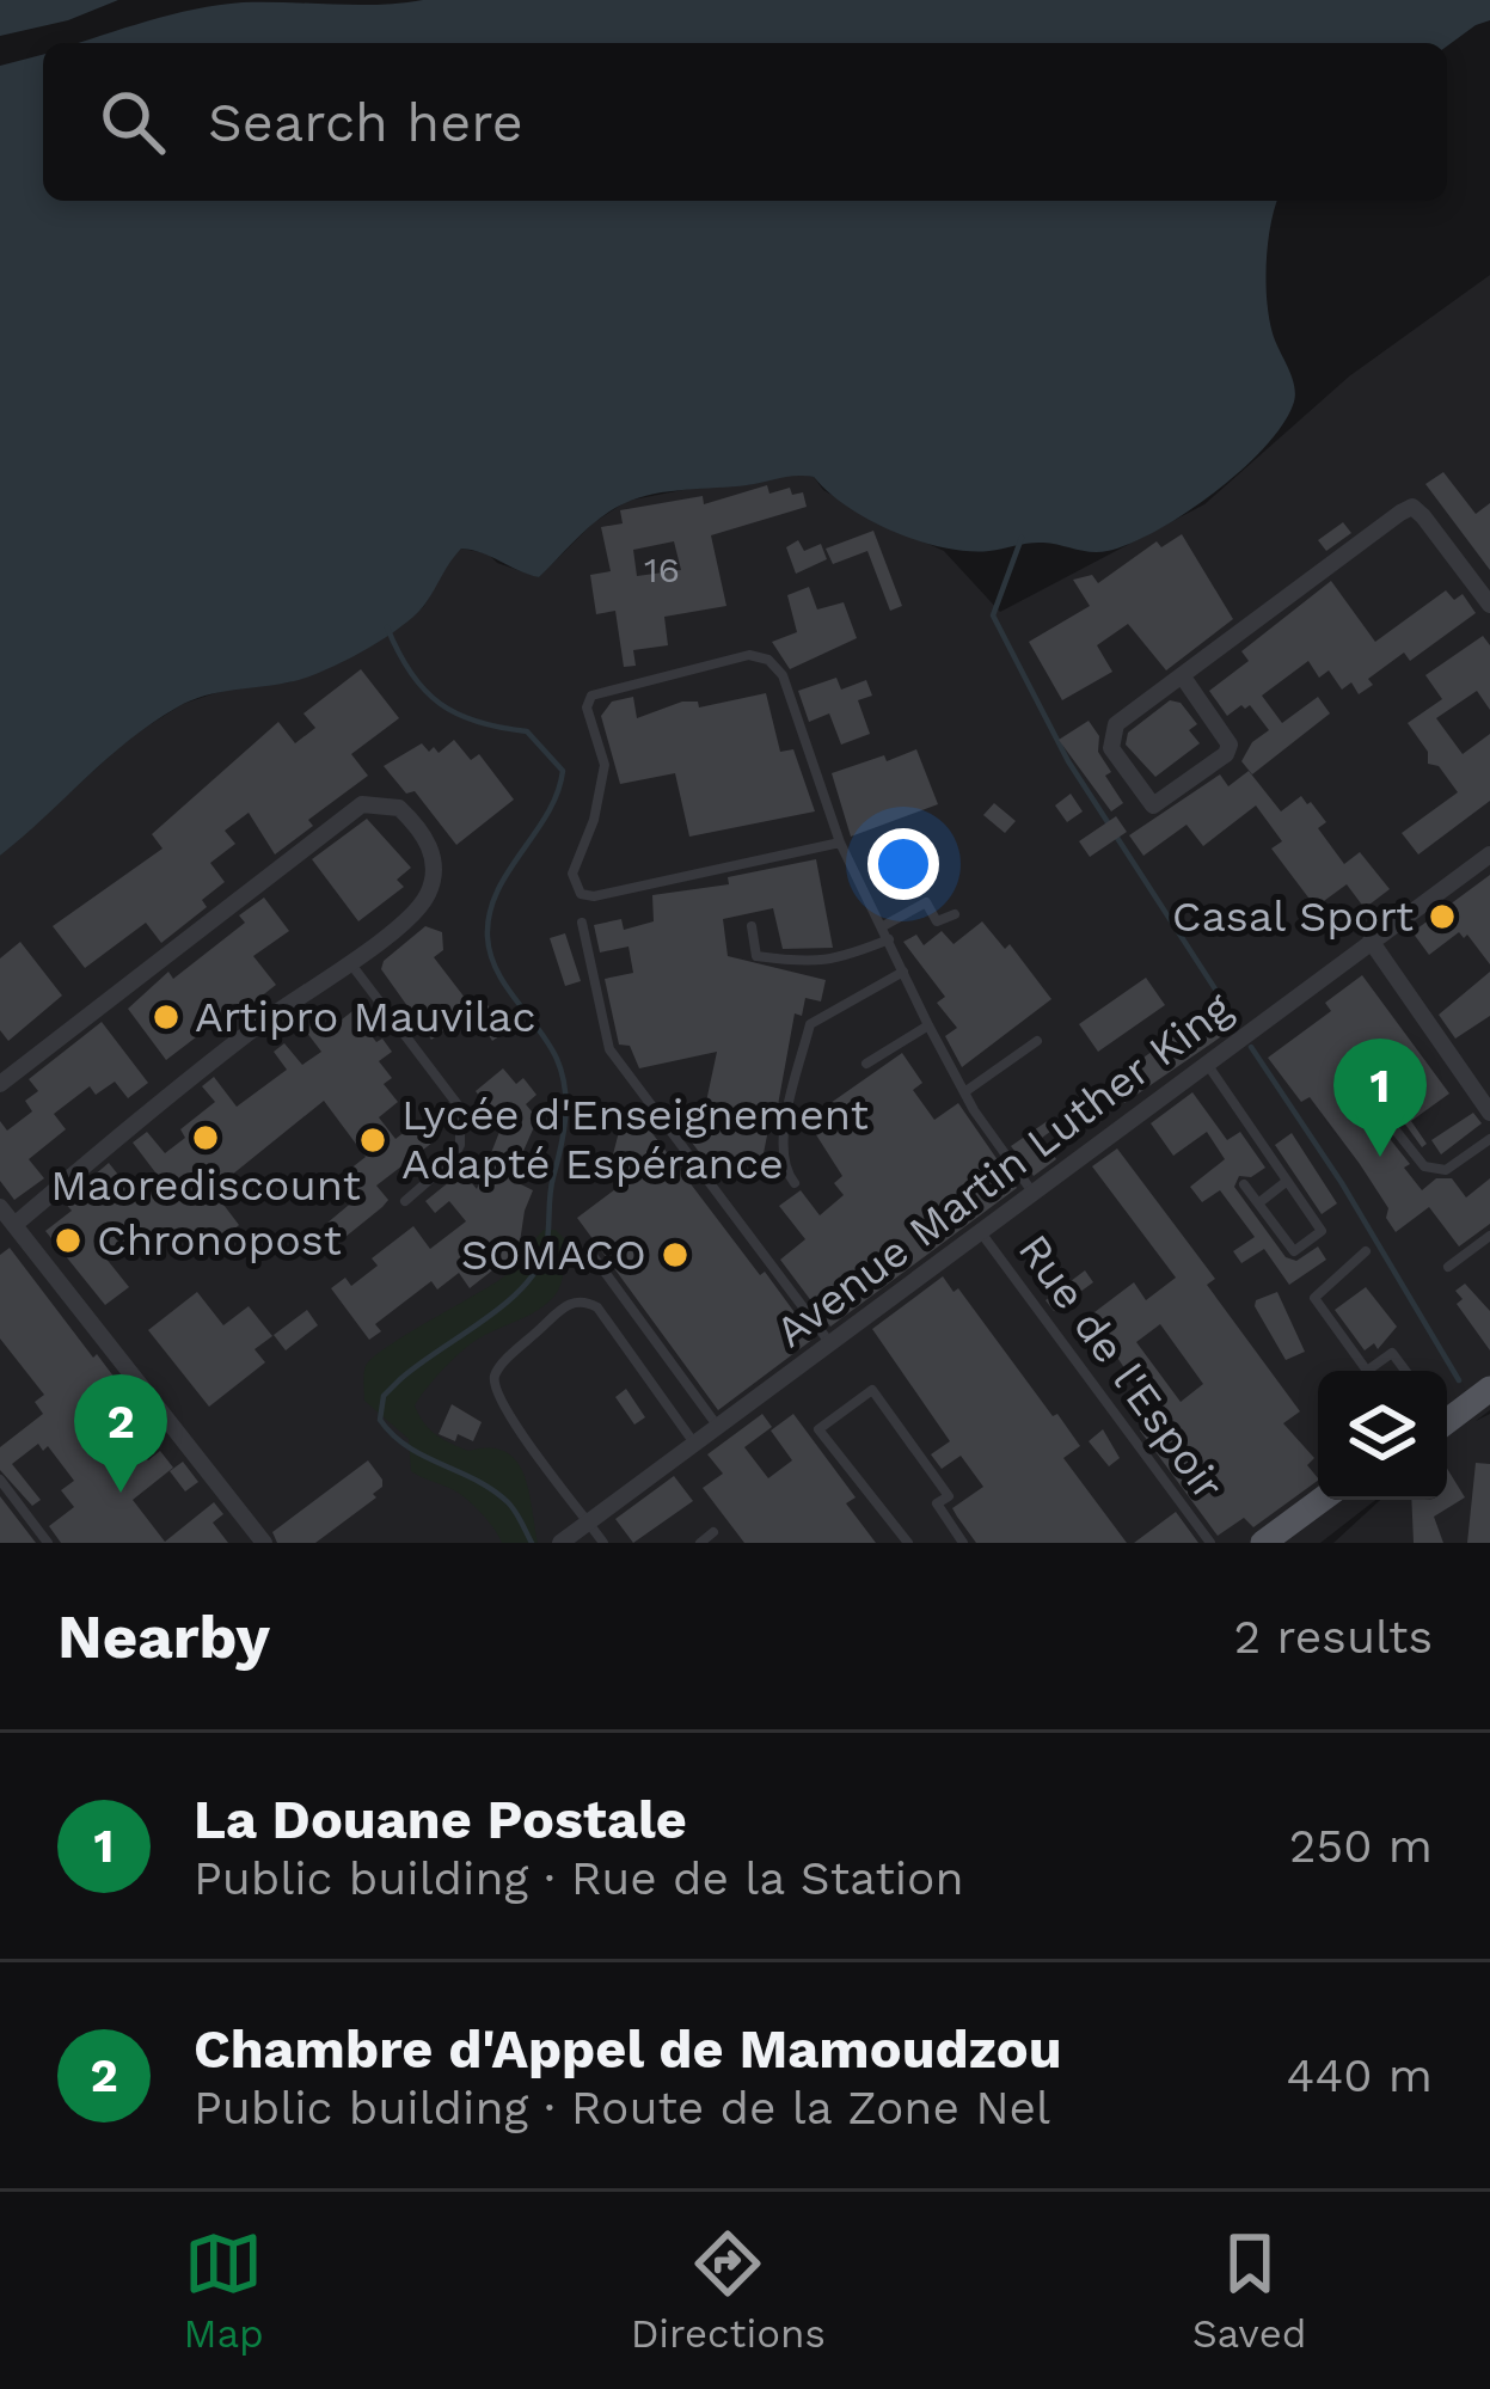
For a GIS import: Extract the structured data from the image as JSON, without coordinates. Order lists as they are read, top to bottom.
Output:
{
  "streets": {
    "street": ["Avenue Martin Luther King"],
    "lane": ["Rue de l'Espoir"]
  },
  "crossings": [
    ["Avenue Martin Luther King", "Rue de l'Espoir"]
  ],
  "places": [
    "Casal Sport",
    "Artipro Mauvilac",
    "Maorediscount",
    "Lycée d'Enseignement Adapté Espérance",
    "Chronopost",
    "SOMACO"
  ],
  "house_numbers": ["16"],
  "page": {
    "search": "Search here",
    "pins": ["1", "2"],
    "heading": ["Nearby", "2 results"],
    "list": [
      {
        "mark": "1",
        "name": "La Douane Postale",
        "note": "Public building · Rue de la Station",
        "value": "250 m"
      },
      {
        "mark": "2",
        "name": "Chambre d'Appel de Mamoudzou",
        "note": "Public building · Route de la Zone Nel",
        "value": "440 m"
      }
    ],
    "nav": ["Map", "Directions", "Saved"]
  }
}
